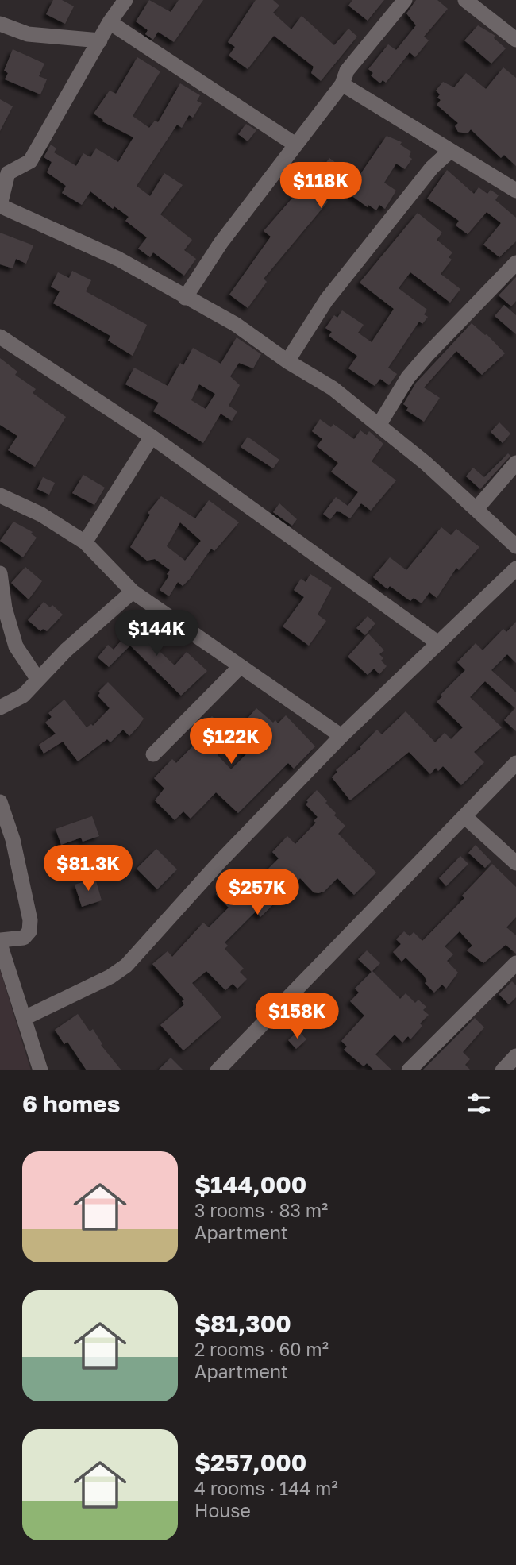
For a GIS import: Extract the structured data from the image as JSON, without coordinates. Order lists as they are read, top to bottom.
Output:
{
  "page": {
    "price": [
      "$118K",
      "$144K",
      "$122K",
      "$81.3K",
      "$257K",
      "$158K"
    ],
    "heading": "6 homes",
    "list": [
      {
        "name": "$144,000",
        "note": "3 rooms · 83 m² · Apartment"
      },
      {
        "name": "$81,300",
        "note": "2 rooms · 60 m² · Apartment"
      },
      {
        "name": "$257,000",
        "note": "4 rooms · 144 m² · House"
      }
    ]
  }
}
